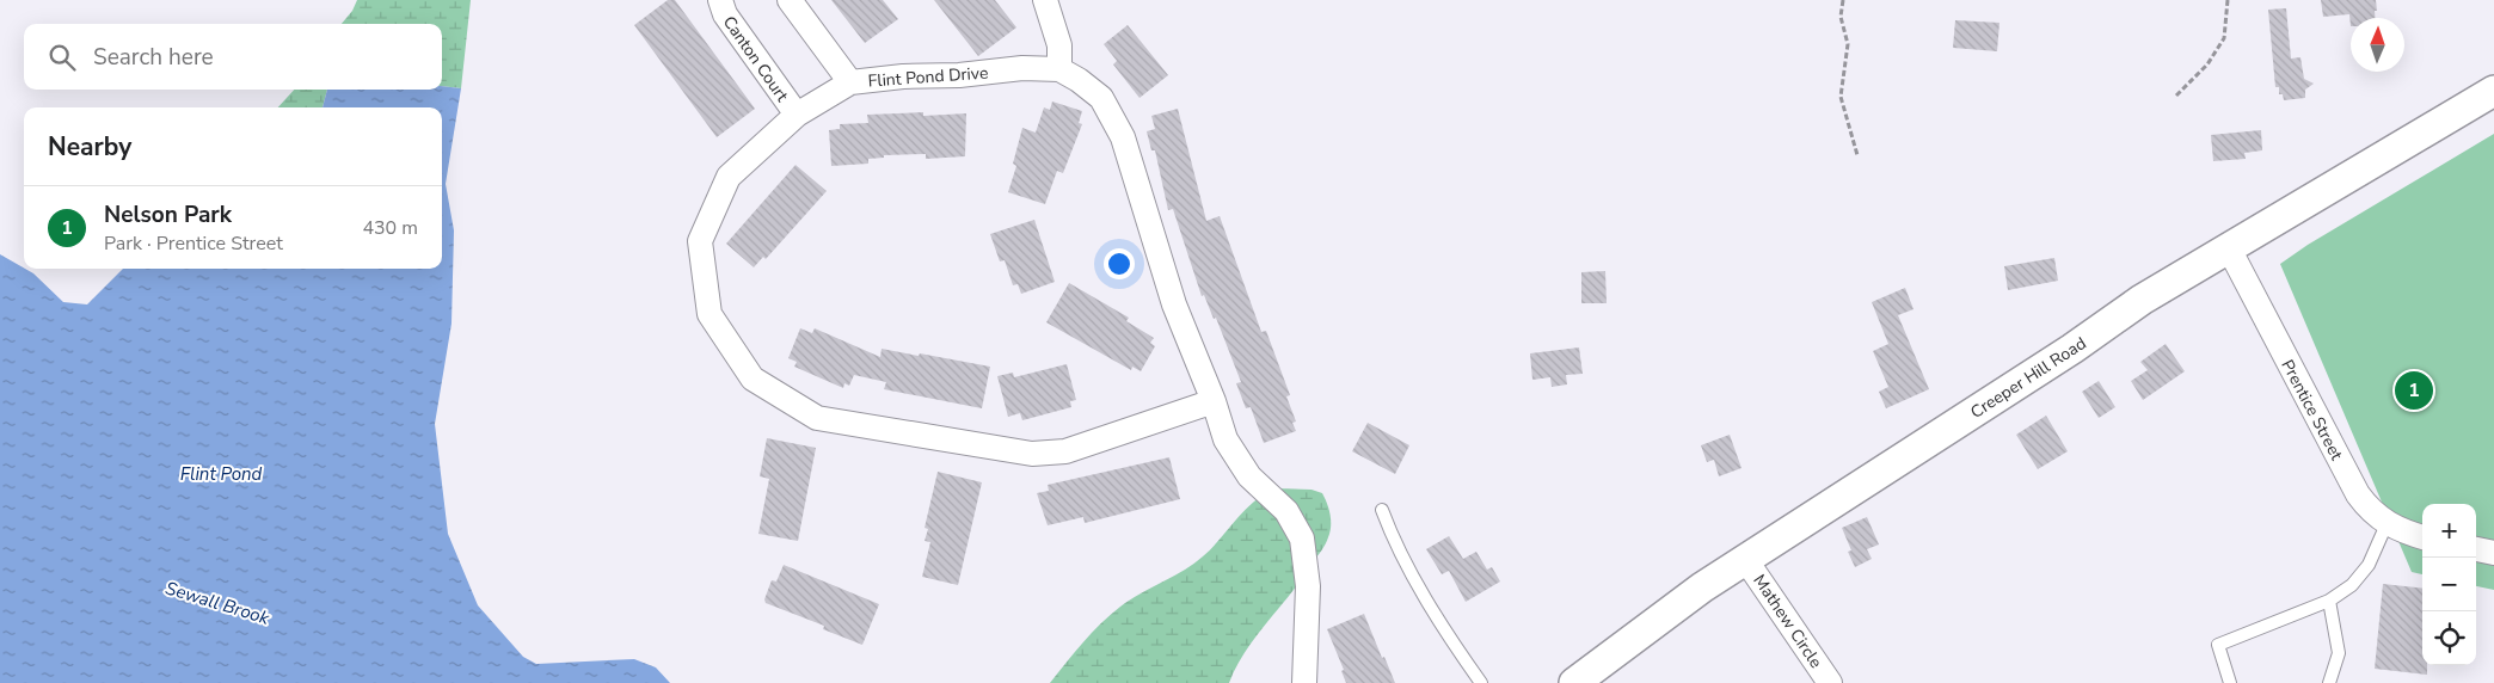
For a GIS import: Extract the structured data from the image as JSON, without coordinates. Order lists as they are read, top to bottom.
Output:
{
  "streets": {
    "street": [
      "Canton Court",
      "Flint Pond Drive",
      "Creeper Hill Road",
      "Prentice Street",
      "Mathew Circle"
    ]
  },
  "crossings": [
    ["Canton Court", "Flint Pond Drive"],
    ["Creeper Hill Road", "Prentice Street"],
    ["Creeper Hill Road", "Mathew Circle"]
  ],
  "water": ["Flint Pond", "Sewall Brook"],
  "north": "top",
  "page": {
    "search": "Search here",
    "heading": "Nearby",
    "list": [
      {
        "mark": "1",
        "name": "Nelson Park",
        "note": "Park · Prentice Street",
        "value": "430 m"
      }
    ],
    "pins": "1",
    "map_buttons": ["+", "−"]
  }
}
